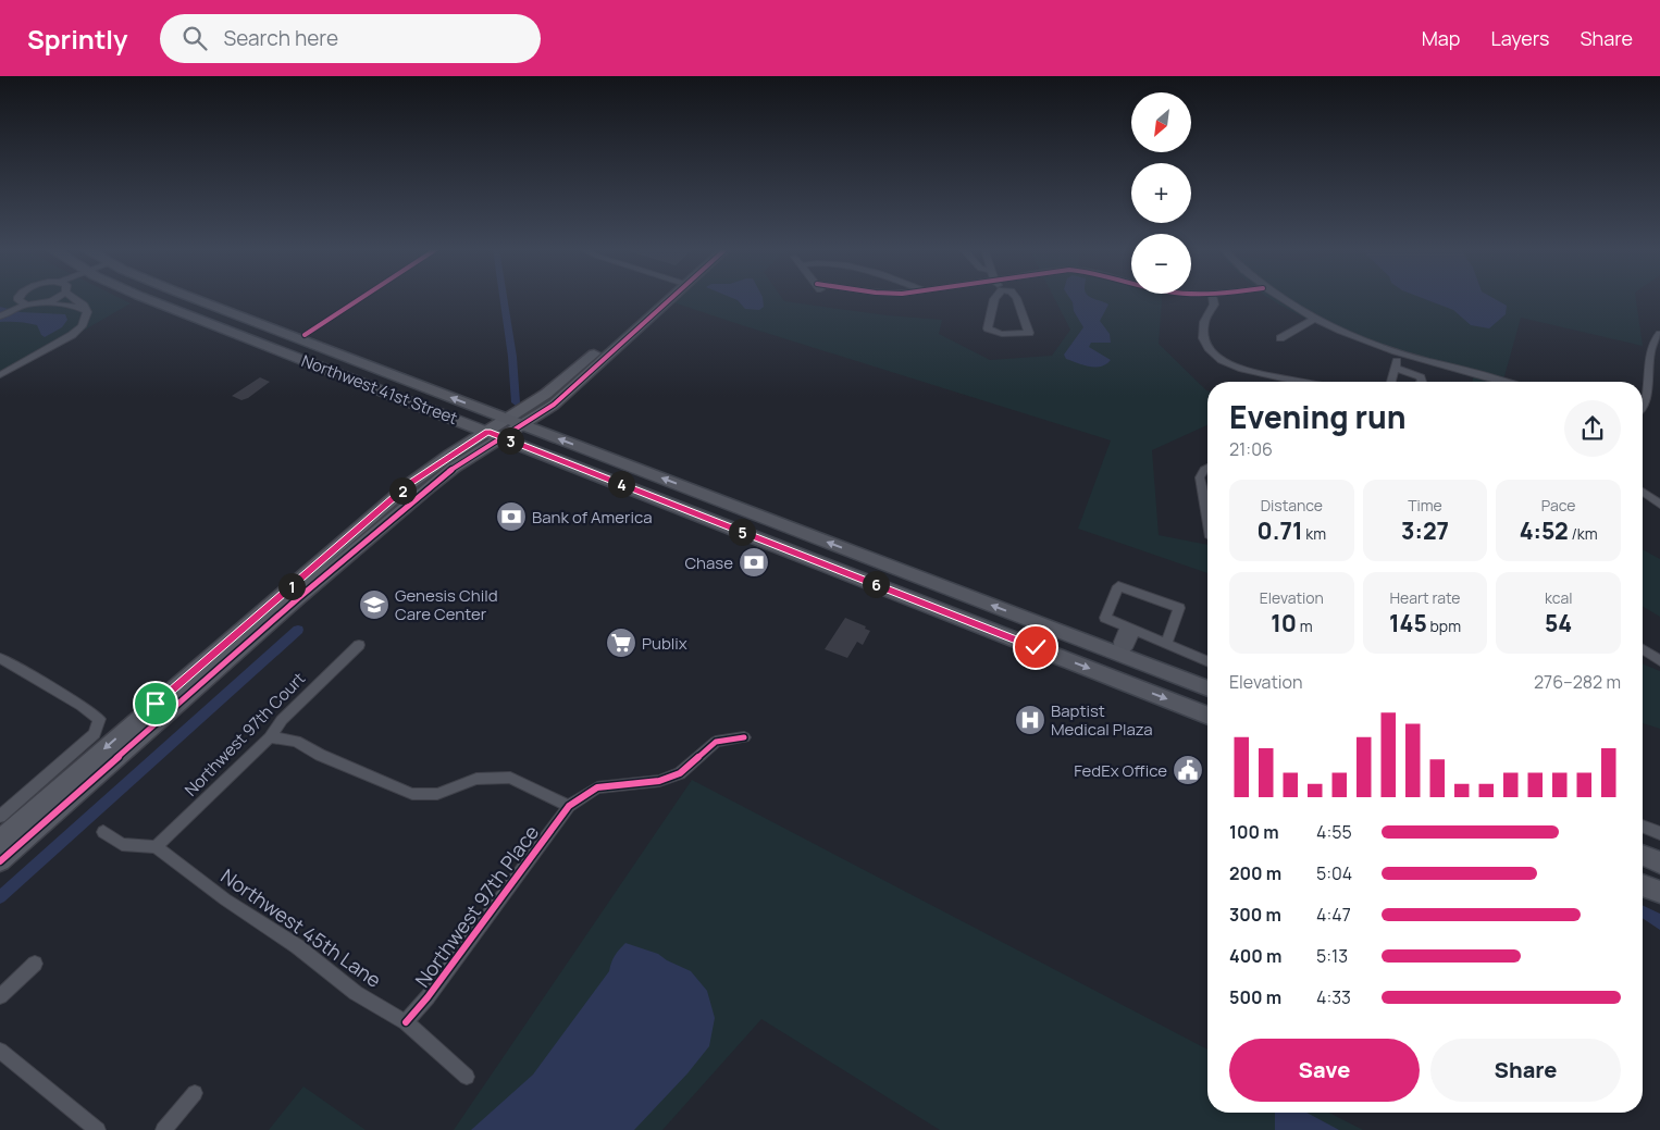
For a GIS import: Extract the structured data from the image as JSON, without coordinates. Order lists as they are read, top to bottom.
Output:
{
  "streets": {
    "main road": ["Northwest 41st Street"],
    "street": ["Northwest 97th Court", "Northwest 97th Place", "Northwest 45th Lane"]
  },
  "crossings": [
    ["Northwest 97th Court", "Northwest 45th Lane"],
    ["Northwest 97th Place", "Northwest 45th Lane"]
  ],
  "places": {
    "bank": ["Bank of America", "Chase"],
    "school or university": ["Genesis Child Care Center"],
    "supermarket": ["Publix"],
    "hospital": ["Baptist Medical Plaza"],
    "public building": ["FedEx Office"]
  },
  "north": "bottom left",
  "page": {
    "header": "Sprintly",
    "search": "Search here",
    "nav": ["Map", "Layers", "Share"],
    "map_buttons": ["+", "−"],
    "heading": ["Evening run", "21:06"],
    "pins": [
      "3",
      "4",
      "2",
      "5",
      "6",
      "1"
    ],
    "stats": [
      ["Distance", "0.71 km"],
      ["Time", "3:27"],
      ["Pace", "4:52 /km"],
      ["Elevation", "10 m"],
      ["Heart rate", "145 bpm"],
      ["kcal", "54"]
    ],
    "chart": ["Elevation", "276–282 m"],
    "list": [
      {
        "name": "100 m",
        "note": "4:55"
      },
      {
        "name": "200 m",
        "note": "5:04"
      },
      {
        "name": "300 m",
        "note": "4:47"
      },
      {
        "name": "400 m",
        "note": "5:13"
      },
      {
        "name": "500 m",
        "note": "4:33"
      }
    ],
    "buttons": ["Save", "Share"]
  }
}
